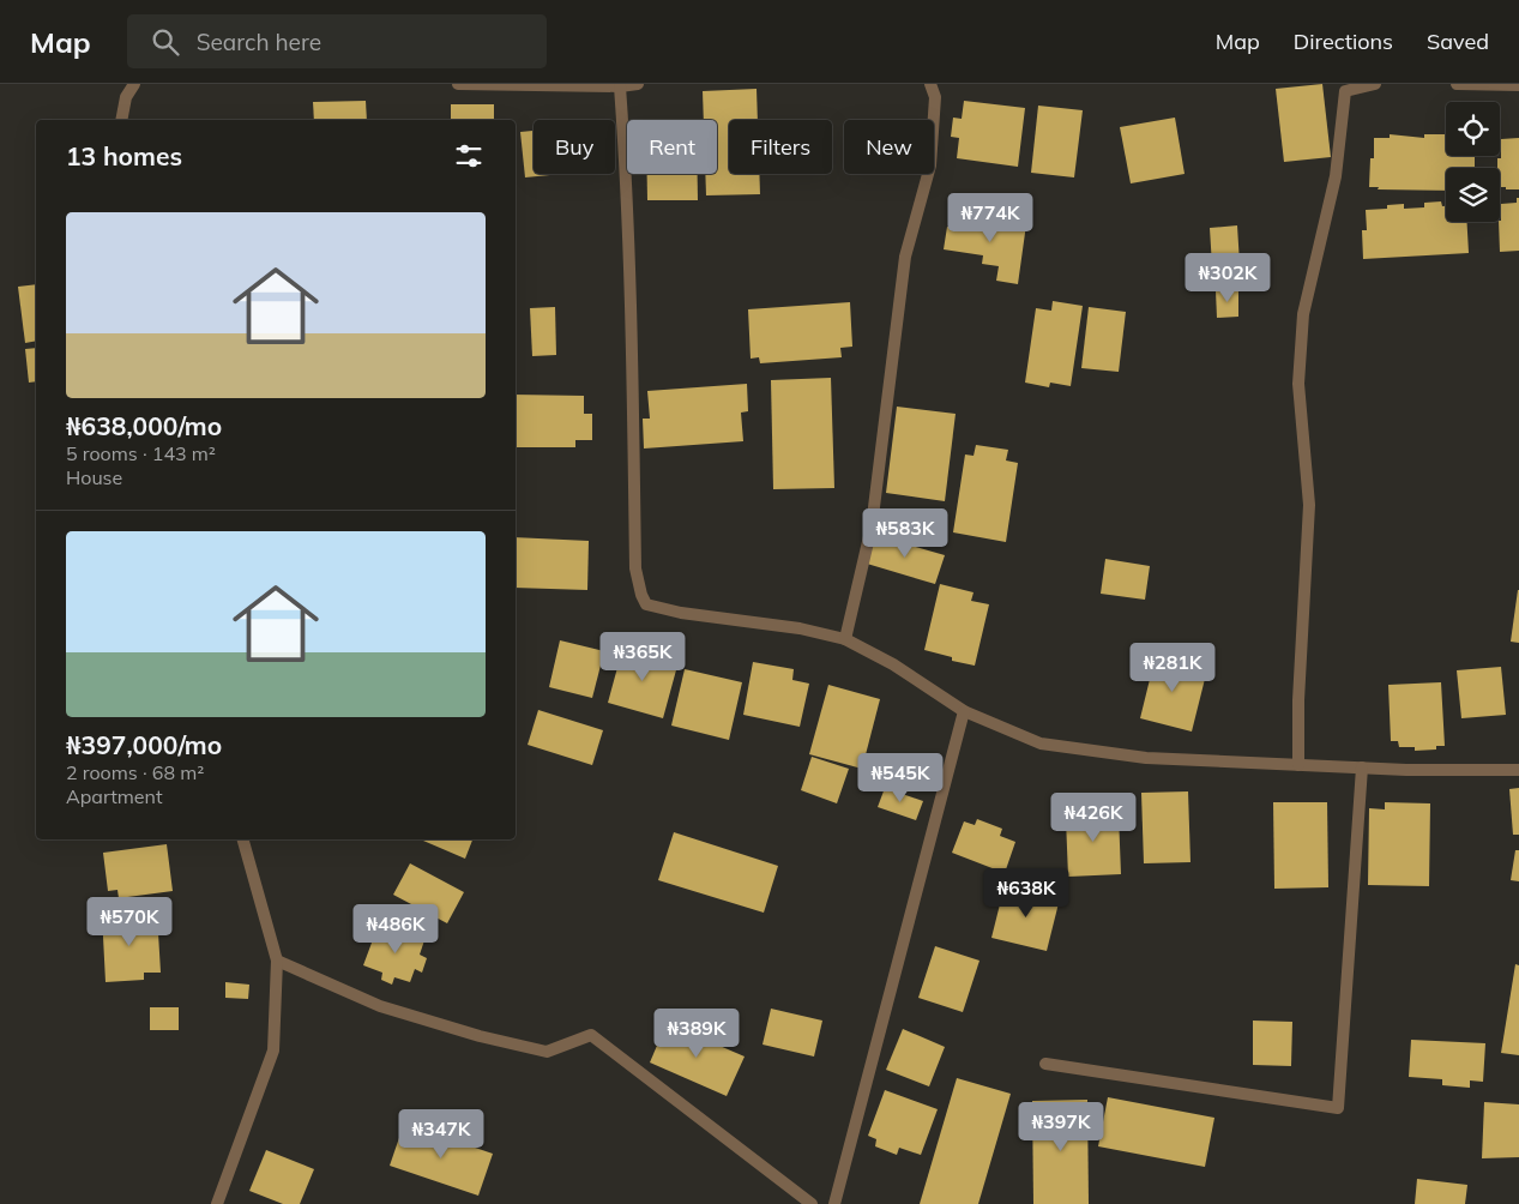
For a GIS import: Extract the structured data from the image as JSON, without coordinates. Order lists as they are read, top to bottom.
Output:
{
  "page": {
    "header": "Map",
    "search": "Search here",
    "nav": ["Map", "Directions", "Saved"],
    "chip": [
      "Buy",
      "Rent",
      "Filters",
      "New"
    ],
    "heading": "13 homes",
    "list": [
      {
        "name": "₦638,000/mo",
        "note": "5 rooms · 143 m² · House"
      },
      {
        "name": "₦397,000/mo",
        "note": "2 rooms · 68 m² · Apartment"
      }
    ],
    "price": [
      "₦774K",
      "₦302K",
      "₦583K",
      "₦365K",
      "₦281K",
      "₦545K",
      "₦426K",
      "₦638K",
      "₦570K",
      "₦486K",
      "₦389K",
      "₦397K",
      "₦347K"
    ]
  }
}
